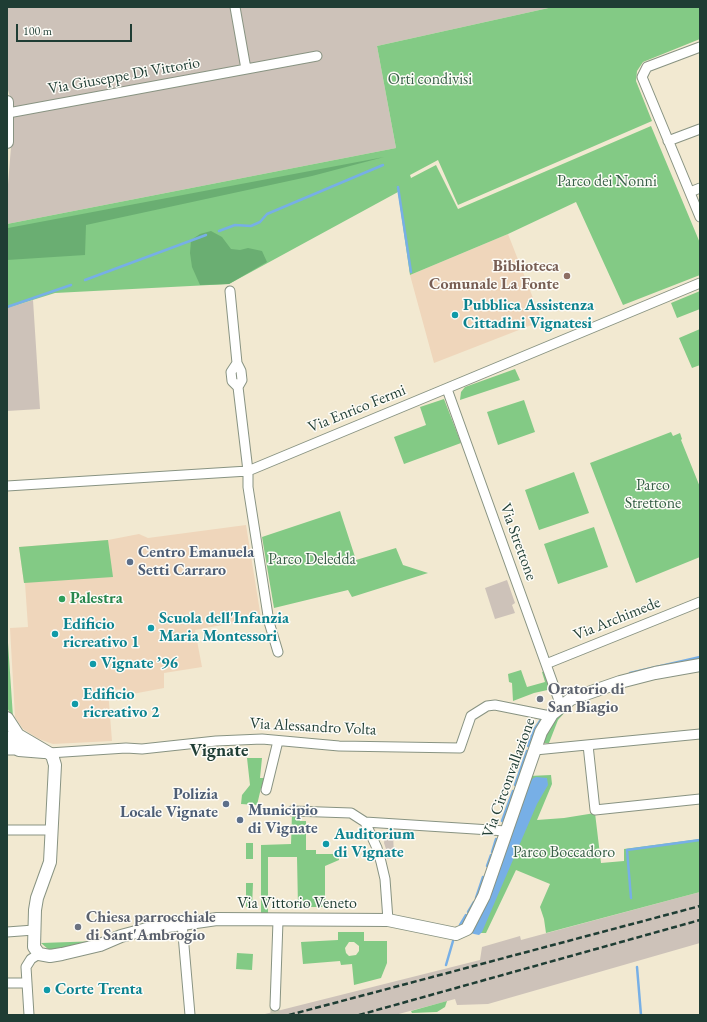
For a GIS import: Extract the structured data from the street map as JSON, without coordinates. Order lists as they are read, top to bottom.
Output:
{
  "streets": {
    "street": [
      "Via Giuseppe Di Vittorio",
      "Via Enrico Fermi",
      "Via Strettone",
      "Via Archimede",
      "Via Alessandro Volta",
      "Via Circonvallazione",
      "Via Vittorio Veneto"
    ]
  },
  "crossings": [
    ["Via Enrico Fermi", "Via Strettone"],
    ["Via Strettone", "Via Archimede"],
    ["Via Strettone", "Via Circonvallazione"],
    ["Via Alessandro Volta", "Via Circonvallazione"],
    ["Via Circonvallazione", "Via Vittorio Veneto"]
  ],
  "districts": ["Vignate"],
  "parks": [
    "Orti condivisi",
    "Parco dei Nonni",
    "Parco Strettone",
    "Parco Deledda",
    "Parco Boccadoro"
  ],
  "places": [
    "Biblioteca Comunale La Fonte",
    "Pubblica Assistenza Cittadini Vignatesi",
    "Centro Emanuela Setti Carraro",
    "Palestra",
    "Scuola dell'Infanzia Maria Montessori",
    "Edificio ricreativo 1",
    "Vignate ’96",
    "Oratorio di San Biagio",
    "Edificio ricreativo 2",
    "Polizia Locale Vignate",
    "Municipio di Vignate",
    "Auditorium di Vignate",
    "Chiesa parrocchiale di Sant'Ambrogio",
    "Corte Trenta"
  ],
  "scale_bar": "100 m"
}
